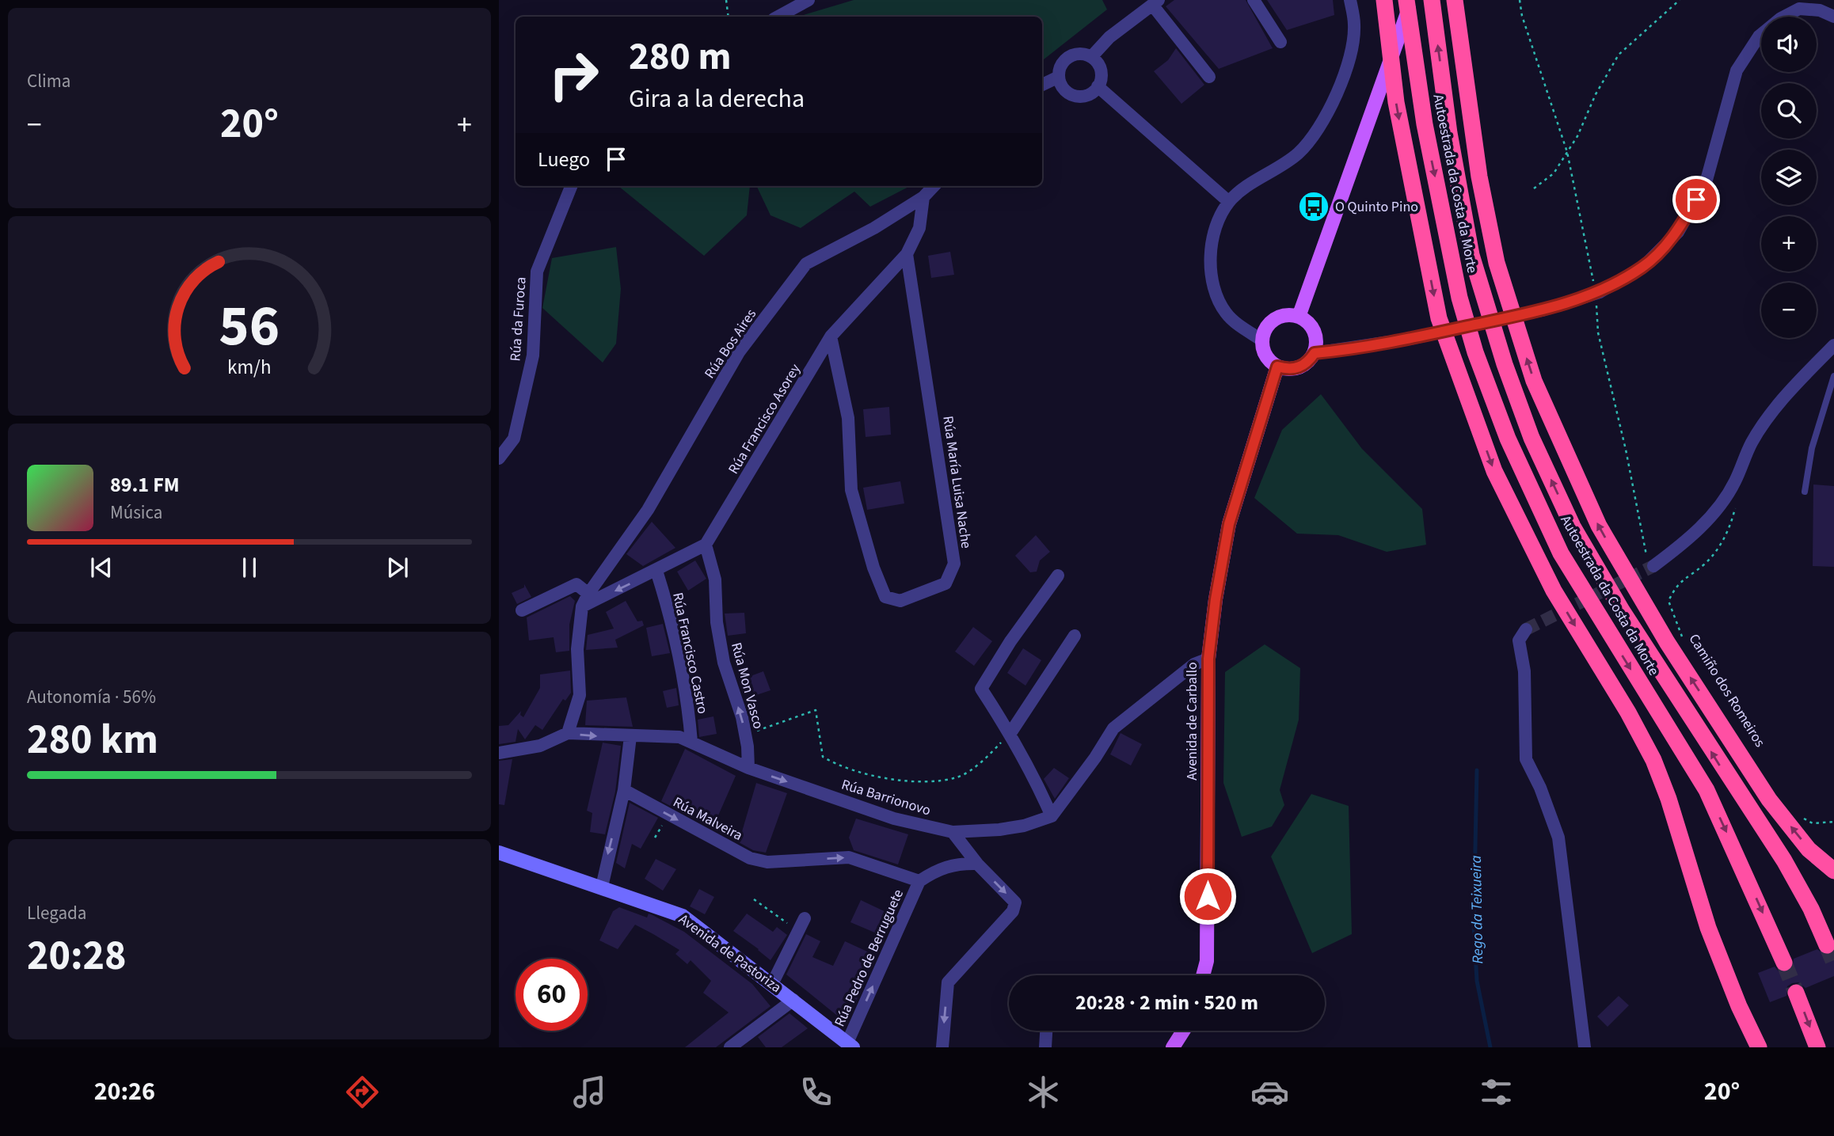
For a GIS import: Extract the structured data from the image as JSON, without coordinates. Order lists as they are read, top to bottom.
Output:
{
  "streets": {
    "highway": ["Autoestrada da Costa da Morte"],
    "main road": ["Avenida de Carballo"],
    "street": [
      "Rúa da Furoca",
      "Rúa Bos Aires",
      "Rúa Francisco Asorey",
      "Rúa María Luisa Nache",
      "Rúa Francisco Castro",
      "Rúa Mon Vasco",
      "Rúa Barrionovo",
      "Rúa Malveira",
      "Avenida de Pastoriza",
      "Rúa Pedro de Berruguete"
    ],
    "path": ["Camiño dos Romeiros"]
  },
  "crossings": [
    ["Rúa Bos Aires", "Rúa Francisco Asorey"],
    ["Rúa Bos Aires", "Rúa Barrionovo"],
    ["Rúa Francisco Asorey", "Rúa María Luisa Nache"],
    ["Rúa Francisco Asorey", "Rúa Mon Vasco"],
    ["Rúa Francisco Castro", "Rúa Barrionovo"],
    ["Rúa Mon Vasco", "Rúa Barrionovo"],
    ["Rúa Malveira", "Rúa Pedro de Berruguete"],
    ["Avenida de Pastoriza", "Rúa Pedro de Berruguete"]
  ],
  "one_way": ["Rúa Mon Vasco", "Rúa Barrionovo", "Rúa Malveira"],
  "water": ["Rego da Teixueira"],
  "places": {
    "bus stop": ["O Quinto Pino"]
  },
  "page": {
    "tile": [
      "Clima",
      ["Autonomía · 56%", "280 km"],
      ["Llegada", "20:28"]
    ],
    "map_buttons": ["+", "−"],
    "turn": ["280 m", "Gira a la derecha"],
    "heat": ["−", "20°", "+"],
    "then": "Luego",
    "song": ["89.1 FM", "Música"],
    "limit": "60",
    "trip": "20:28 · 2 min · 520 m",
    "tabs": ["20:26", "20°"],
    "gauge": ["56", "km/h"]
  }
}
